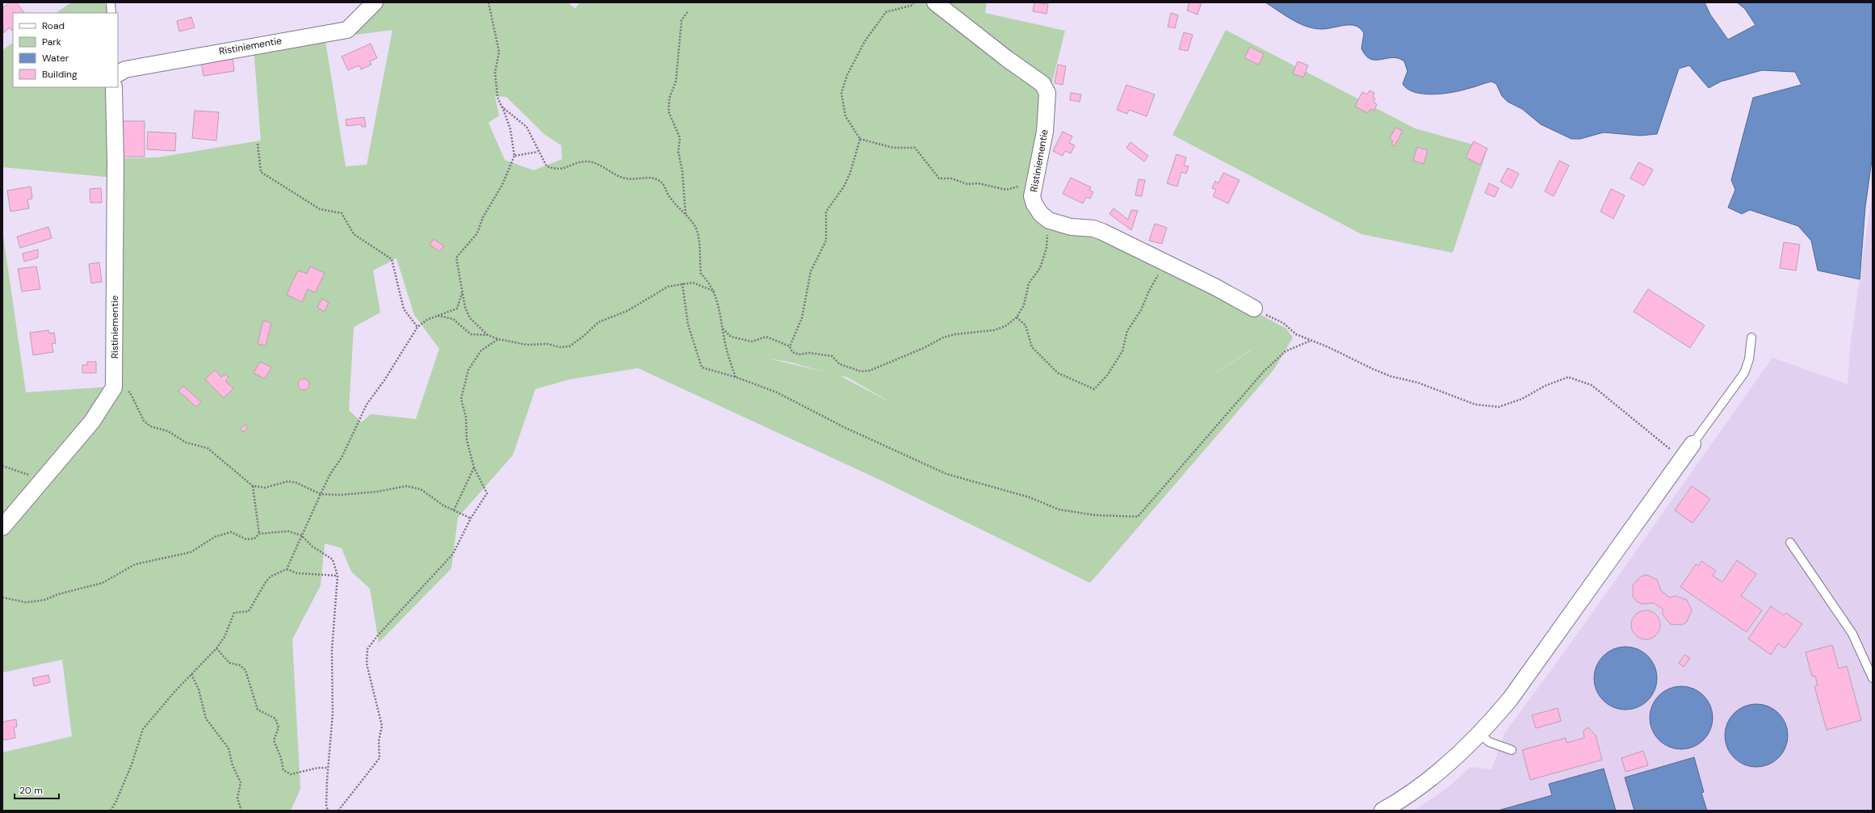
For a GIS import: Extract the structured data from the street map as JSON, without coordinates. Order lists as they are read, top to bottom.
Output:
{
  "streets": {
    "street": ["Ristiniementie"]
  },
  "legend": [
    "Road",
    "Park",
    "Water",
    "Building"
  ],
  "scale_bar": "20 m"
}
